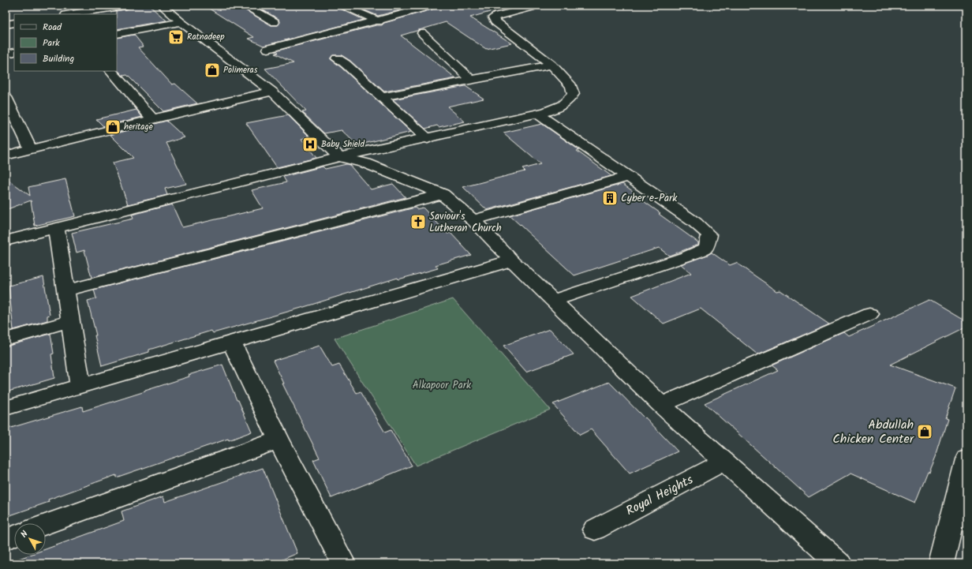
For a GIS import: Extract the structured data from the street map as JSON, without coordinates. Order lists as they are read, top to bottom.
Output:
{
  "streets": {
    "street": ["Royal Heights"]
  },
  "parks": ["Alkapoor Park"],
  "places": {
    "supermarket": ["Ratnadeep"],
    "shop": ["Polimeras", "heritage", "Abdullah Chicken Center"],
    "hospital": ["Baby Shield"],
    "building": ["Cyber e-Park"],
    "church": ["Saviour's Lutheran Church"]
  },
  "legend": ["Road", "Park", "Building"],
  "north": "top left"
}
